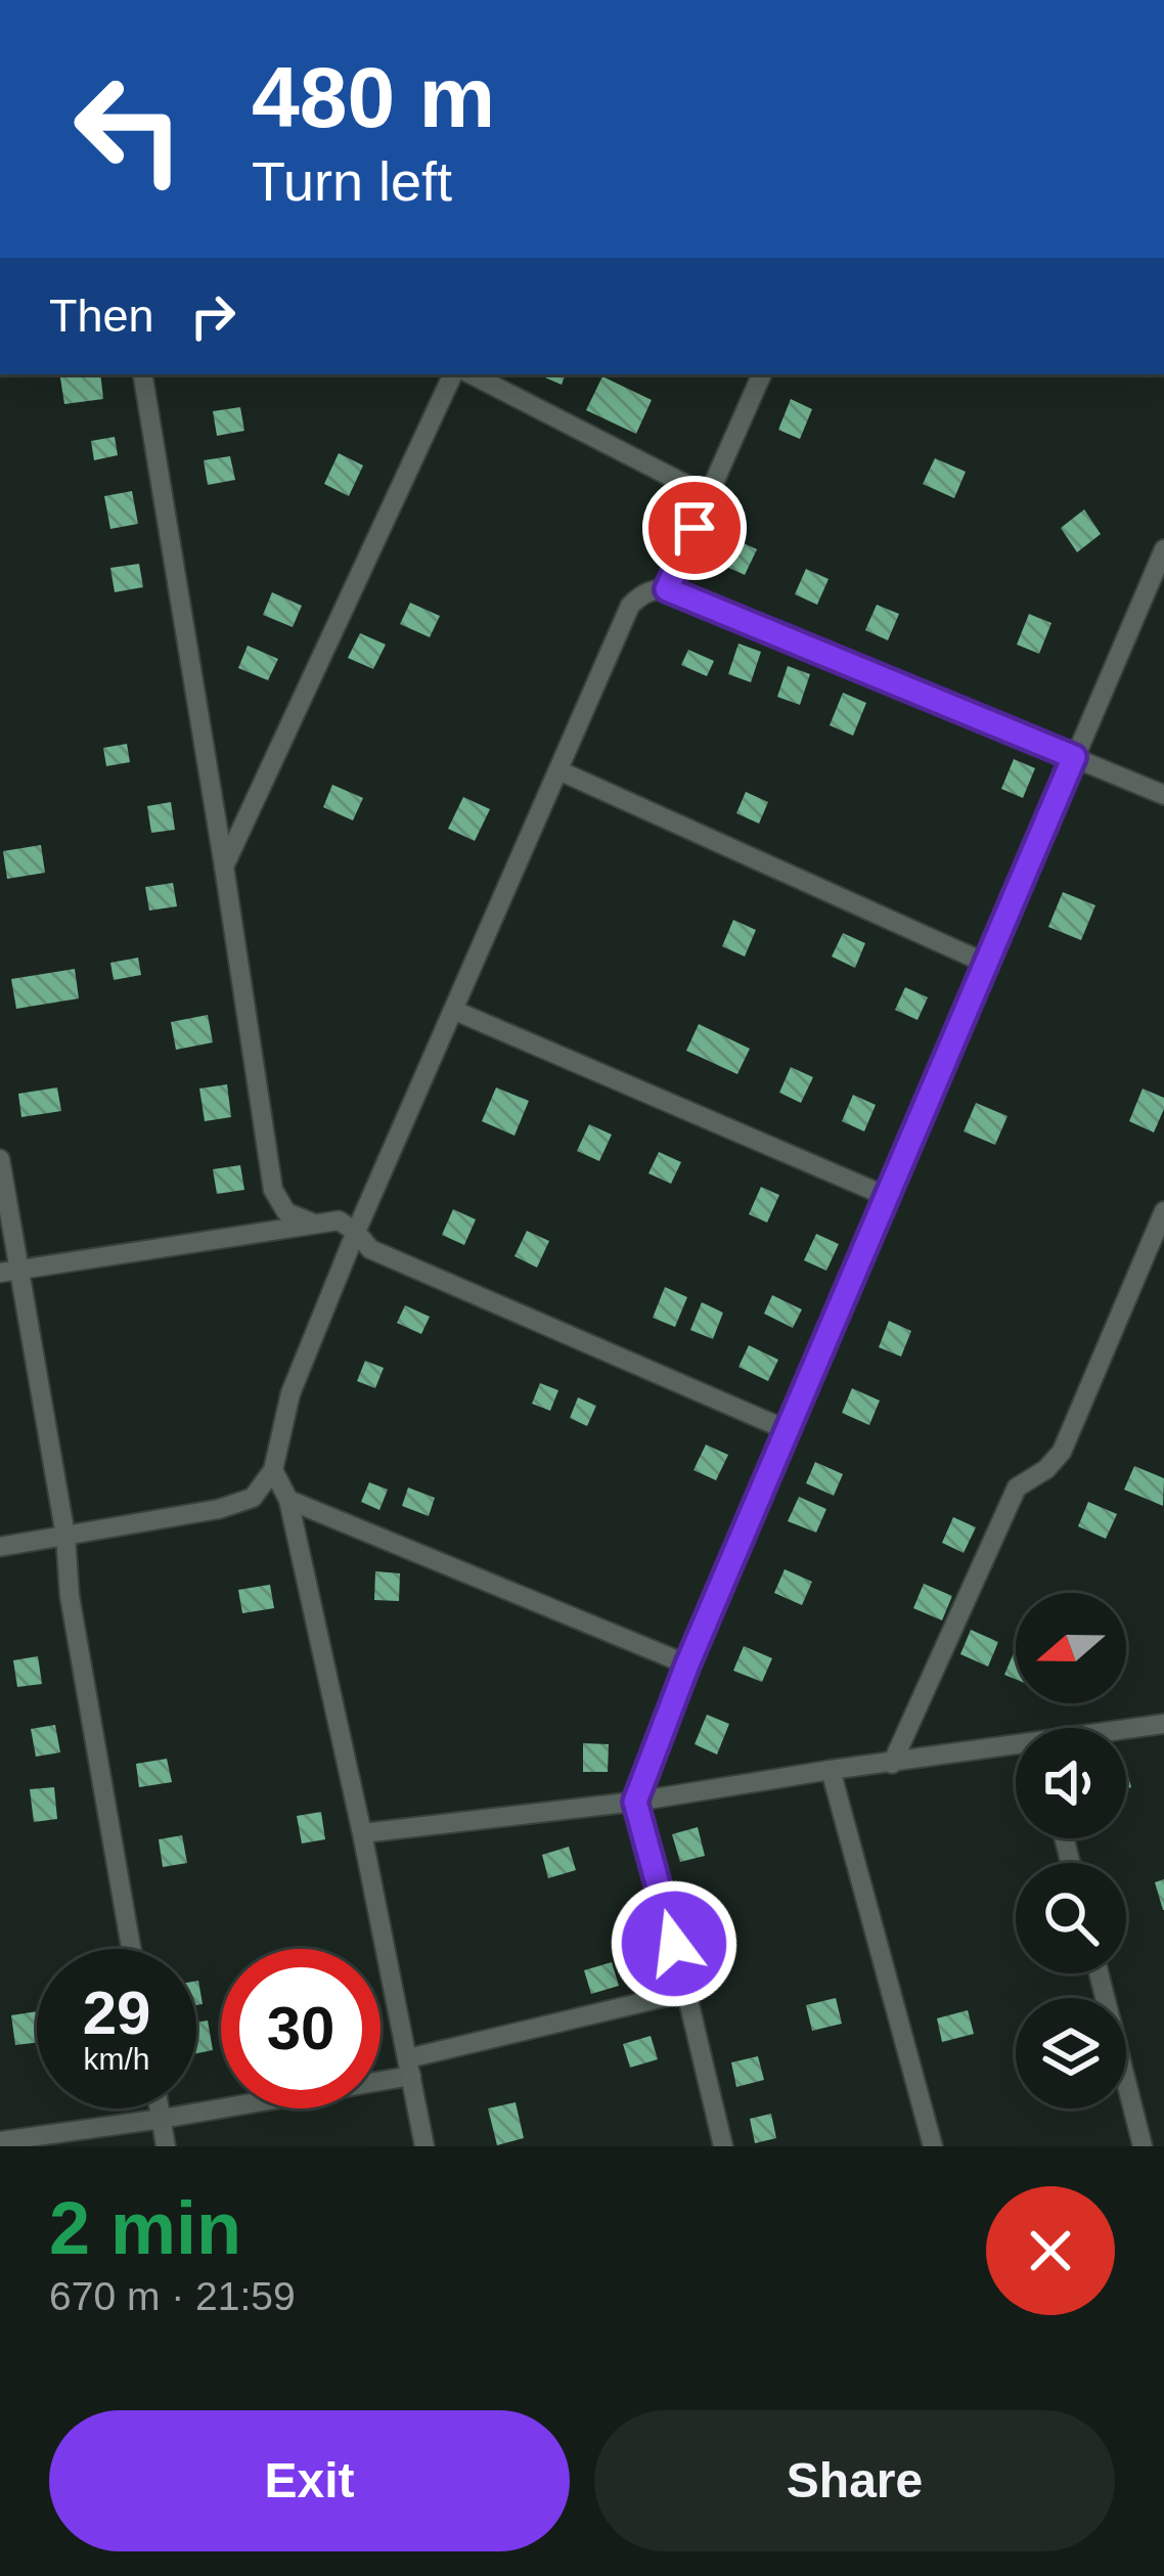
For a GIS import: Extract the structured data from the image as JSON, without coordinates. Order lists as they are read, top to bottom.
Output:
{
  "north": "left",
  "page": {
    "turn": ["480 m", "Turn left"],
    "then": "Then",
    "speed": "29 km/h",
    "limit": "30",
    "heading": ["2 min", "670 m · 21:59"],
    "buttons": ["Exit", "Share"]
  }
}
